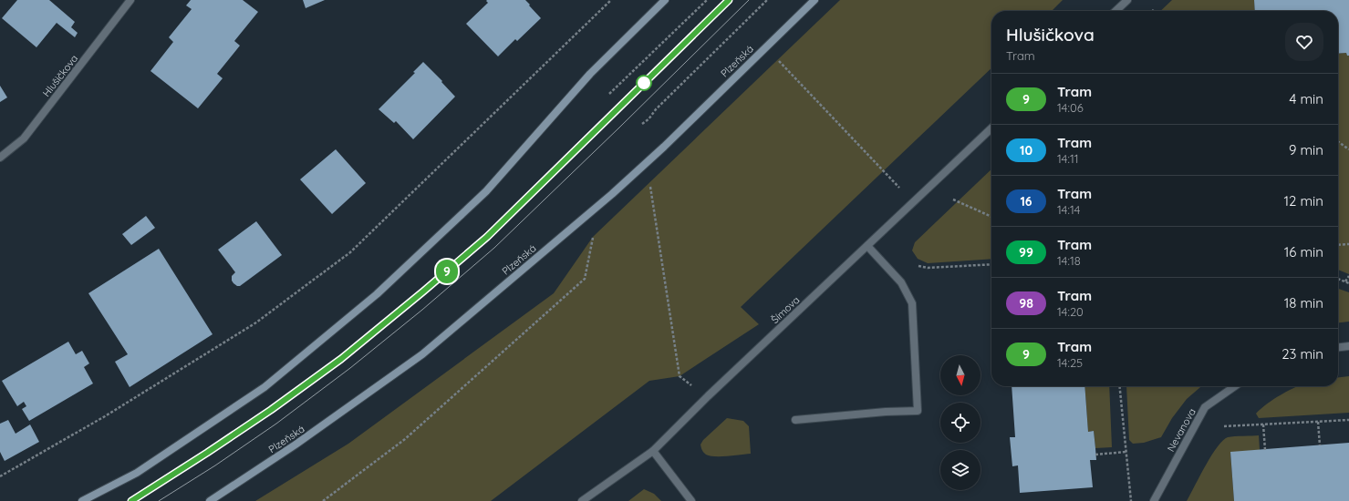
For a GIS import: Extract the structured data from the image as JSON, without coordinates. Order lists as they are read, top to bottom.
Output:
{
  "streets": {
    "main road": ["Plzeňská"],
    "street": ["Hlušičkova", "Šímova", "Nevanova"]
  },
  "lines": ["tram line 9"],
  "north": "bottom",
  "page": {
    "on_map": "9",
    "heading": ["Hlušičkova", "Tram"],
    "list": [
      {
        "mark": "9",
        "name": "Tram",
        "note": "14:06",
        "value": "4 min"
      },
      {
        "mark": "10",
        "name": "Tram",
        "note": "14:11",
        "value": "9 min"
      },
      {
        "mark": "16",
        "name": "Tram",
        "note": "14:14",
        "value": "12 min"
      },
      {
        "mark": "99",
        "name": "Tram",
        "note": "14:18",
        "value": "16 min"
      },
      {
        "mark": "98",
        "name": "Tram",
        "note": "14:20",
        "value": "18 min"
      },
      {
        "mark": "9",
        "name": "Tram",
        "note": "14:25",
        "value": "23 min"
      }
    ]
  }
}
